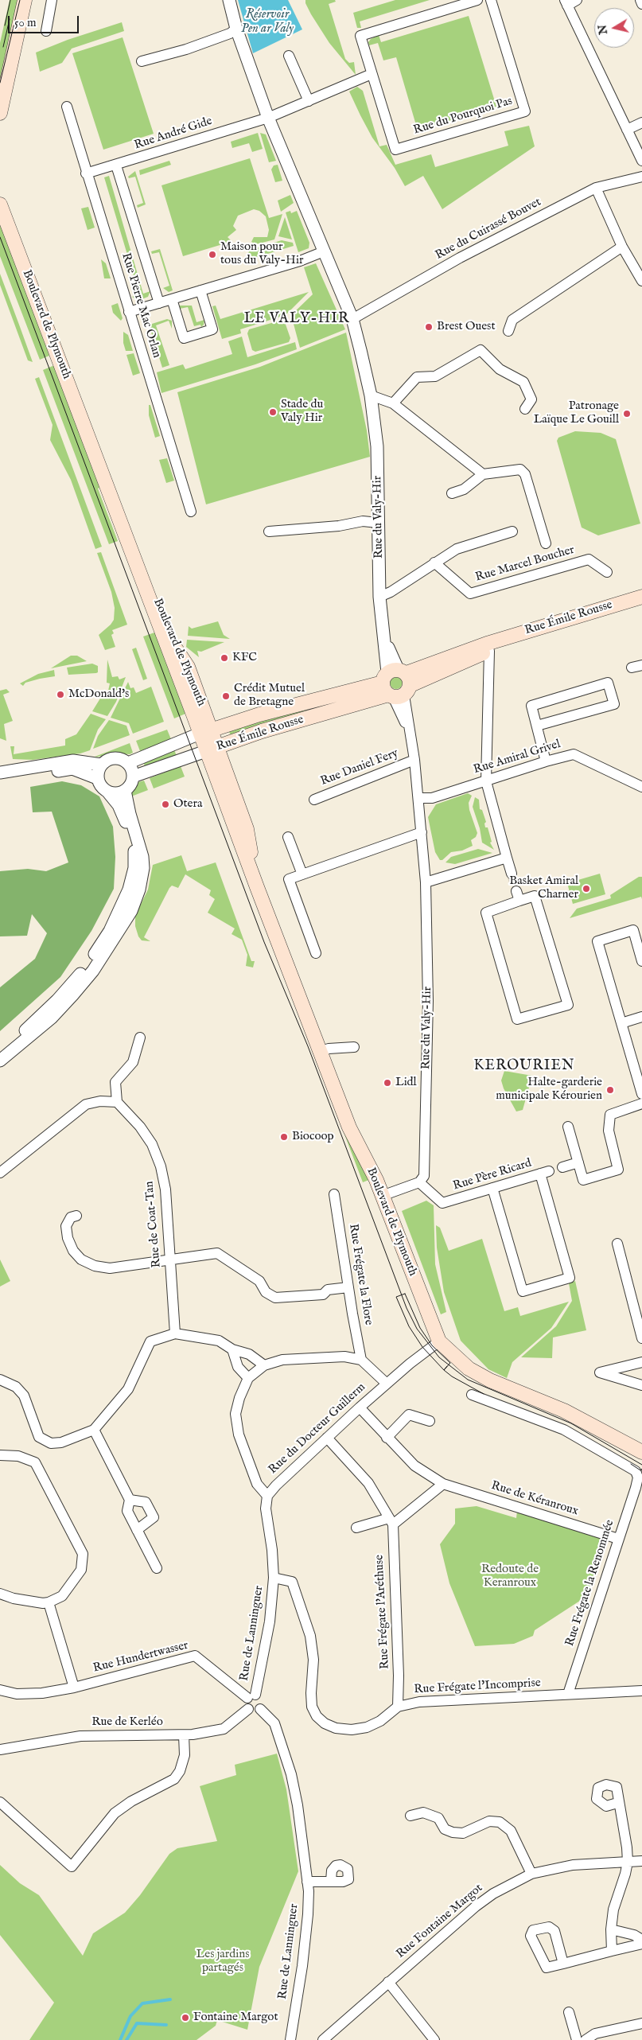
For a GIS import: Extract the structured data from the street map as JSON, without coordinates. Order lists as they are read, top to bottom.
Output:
{
  "streets": {
    "main road": ["Boulevard de Plymouth", "Rue Émile Rousse"],
    "street": [
      "Rue du Pourquoi Pas",
      "Rue André Gide",
      "Rue du Cuirassé Bouvet",
      "Rue Pierre Mac Orlan",
      "Rue du Valy-Hir",
      "Rue Marcel Boucher",
      "Rue Amiral Grivel",
      "Rue Daniel Fery",
      "Rue Père Ricard",
      "Rue de Coat-Tan",
      "Rue Frégate la Flore",
      "Rue du Docteur Guillerm",
      "Rue de Kéranroux",
      "Rue Frégate la Renommée",
      "Rue Frégate l'Aréthuse",
      "Rue de Lanninguer",
      "Rue Hundertwasser",
      "Rue Frégate l'Incomprise",
      "Rue de Kerléo",
      "Rue Fontaine Margot"
    ]
  },
  "crossings": [
    ["Rue André Gide", "Rue Pierre Mac Orlan"],
    ["Rue André Gide", "Rue du Valy-Hir"],
    ["Rue du Cuirassé Bouvet", "Rue du Valy-Hir"],
    ["Boulevard de Plymouth", "Rue Émile Rousse"],
    ["Rue du Valy-Hir", "Rue Émile Rousse"],
    ["Rue du Valy-Hir", "Rue Amiral Grivel"],
    ["Rue du Valy-Hir", "Rue Daniel Fery"],
    ["Rue du Valy-Hir", "Rue Père Ricard"],
    ["Rue du Docteur Guillerm", "Rue de Kéranroux"],
    ["Rue du Docteur Guillerm", "Rue Frégate l'Aréthuse"],
    ["Rue du Docteur Guillerm", "Rue de Lanninguer"],
    ["Rue de Kéranroux", "Rue Frégate la Renommée"],
    ["Rue Frégate la Renommée", "Rue Frégate l'Incomprise"],
    ["Rue Frégate l'Aréthuse", "Rue Frégate l'Incomprise"],
    ["Rue de Lanninguer", "Rue Hundertwasser"],
    ["Rue de Lanninguer", "Rue Frégate l'Incomprise"],
    ["Rue de Lanninguer", "Rue de Kerléo"],
    ["Rue Hundertwasser", "Rue de Kerléo"]
  ],
  "districts": ["LE VALY-HIR", "KEROURIEN"],
  "water": ["Réservoir Pen ar Valy"],
  "parks": ["Redoute de Keranroux", "Les jardins partagés"],
  "places": [
    "Maison pour tous du Valy-Hir",
    "Brest Ouest",
    "Stade du Valy Hir",
    "Patronage Laïque Le Gouill",
    "KFC",
    "McDonald's",
    "Crédit Mutuel de Bretagne",
    "Otera",
    "Basket Amiral Charner",
    "Lidl",
    "Halte-garderie municipale Kérourien",
    "Biocoop",
    "Fontaine Margot"
  ],
  "scale_bar": "50 m",
  "north": "left"
}
